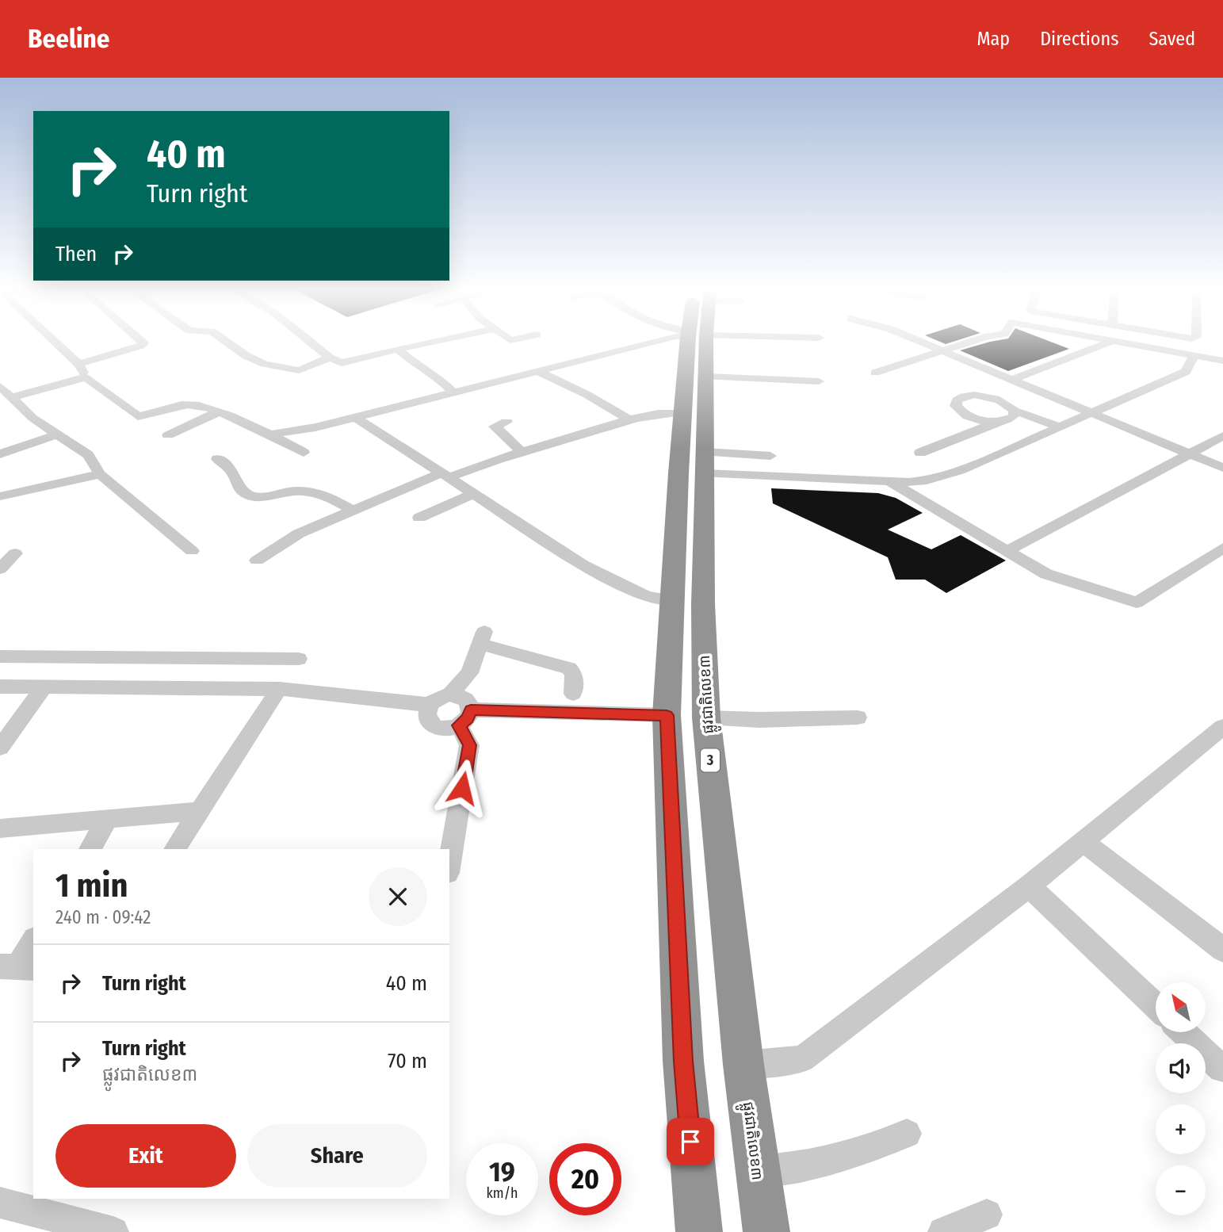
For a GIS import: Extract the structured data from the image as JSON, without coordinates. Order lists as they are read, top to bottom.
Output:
{
  "streets": {
    "highway": ["ផ្លូវជាតិលេខ៣", "3"]
  },
  "north": "top left",
  "page": {
    "header": "Beeline",
    "nav": ["Map", "Directions", "Saved"],
    "turn": ["40 m", "Turn right"],
    "then": "Then",
    "heading": ["1 min", "240 m · 09:42"],
    "list": [
      {
        "name": "Turn right",
        "value": "40 m"
      },
      {
        "name": "Turn right",
        "note": "ផ្លូវជាតិលេខ៣",
        "value": "70 m"
      }
    ],
    "map_buttons": ["+", "−"],
    "buttons": ["Exit", "Share"],
    "speed": "19 km/h",
    "limit": "20"
  }
}
